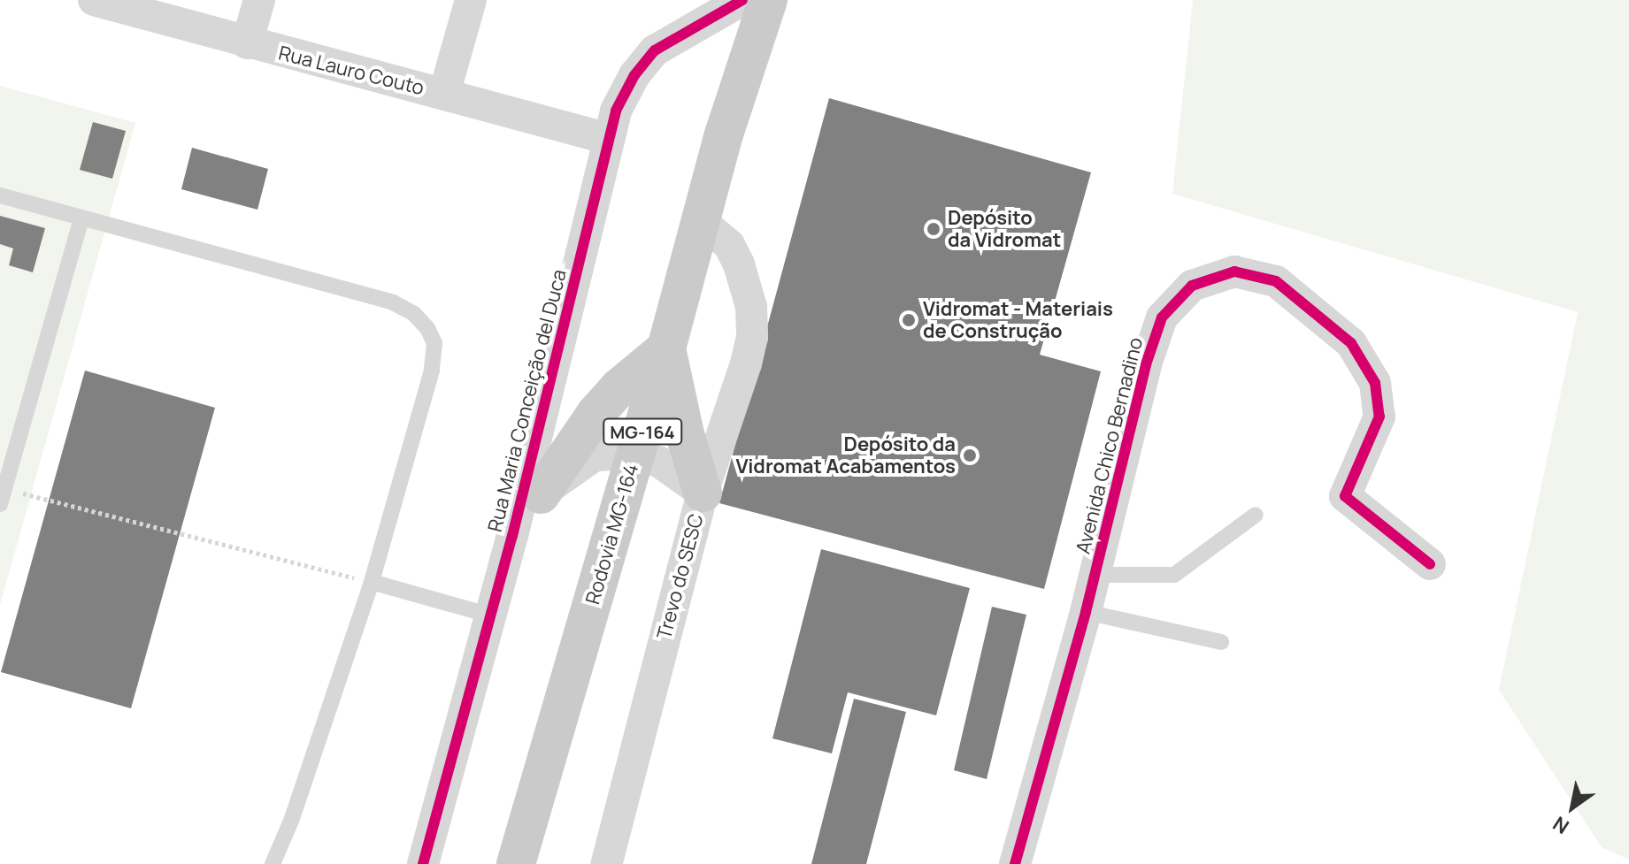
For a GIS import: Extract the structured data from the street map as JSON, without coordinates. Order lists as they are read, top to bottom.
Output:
{
  "streets": {
    "main road": ["MG-164", "Rodovia MG-164"],
    "street": [
      "Rua Lauro Couto",
      "Rua Maria Conceição del Duca",
      "Avenida Chico Bernadino",
      "Trevo do SESC"
    ]
  },
  "crossings": [
    ["Rua Lauro Couto", "Rua Maria Conceição del Duca"],
    ["Rodovia MG-164", "Trevo do SESC"]
  ],
  "places": ["Depósito da Vidromat", "Vidromat - Materiais de Construção", "Depósito da Vidromat Acabamentos"],
  "north": "bottom left"
}
